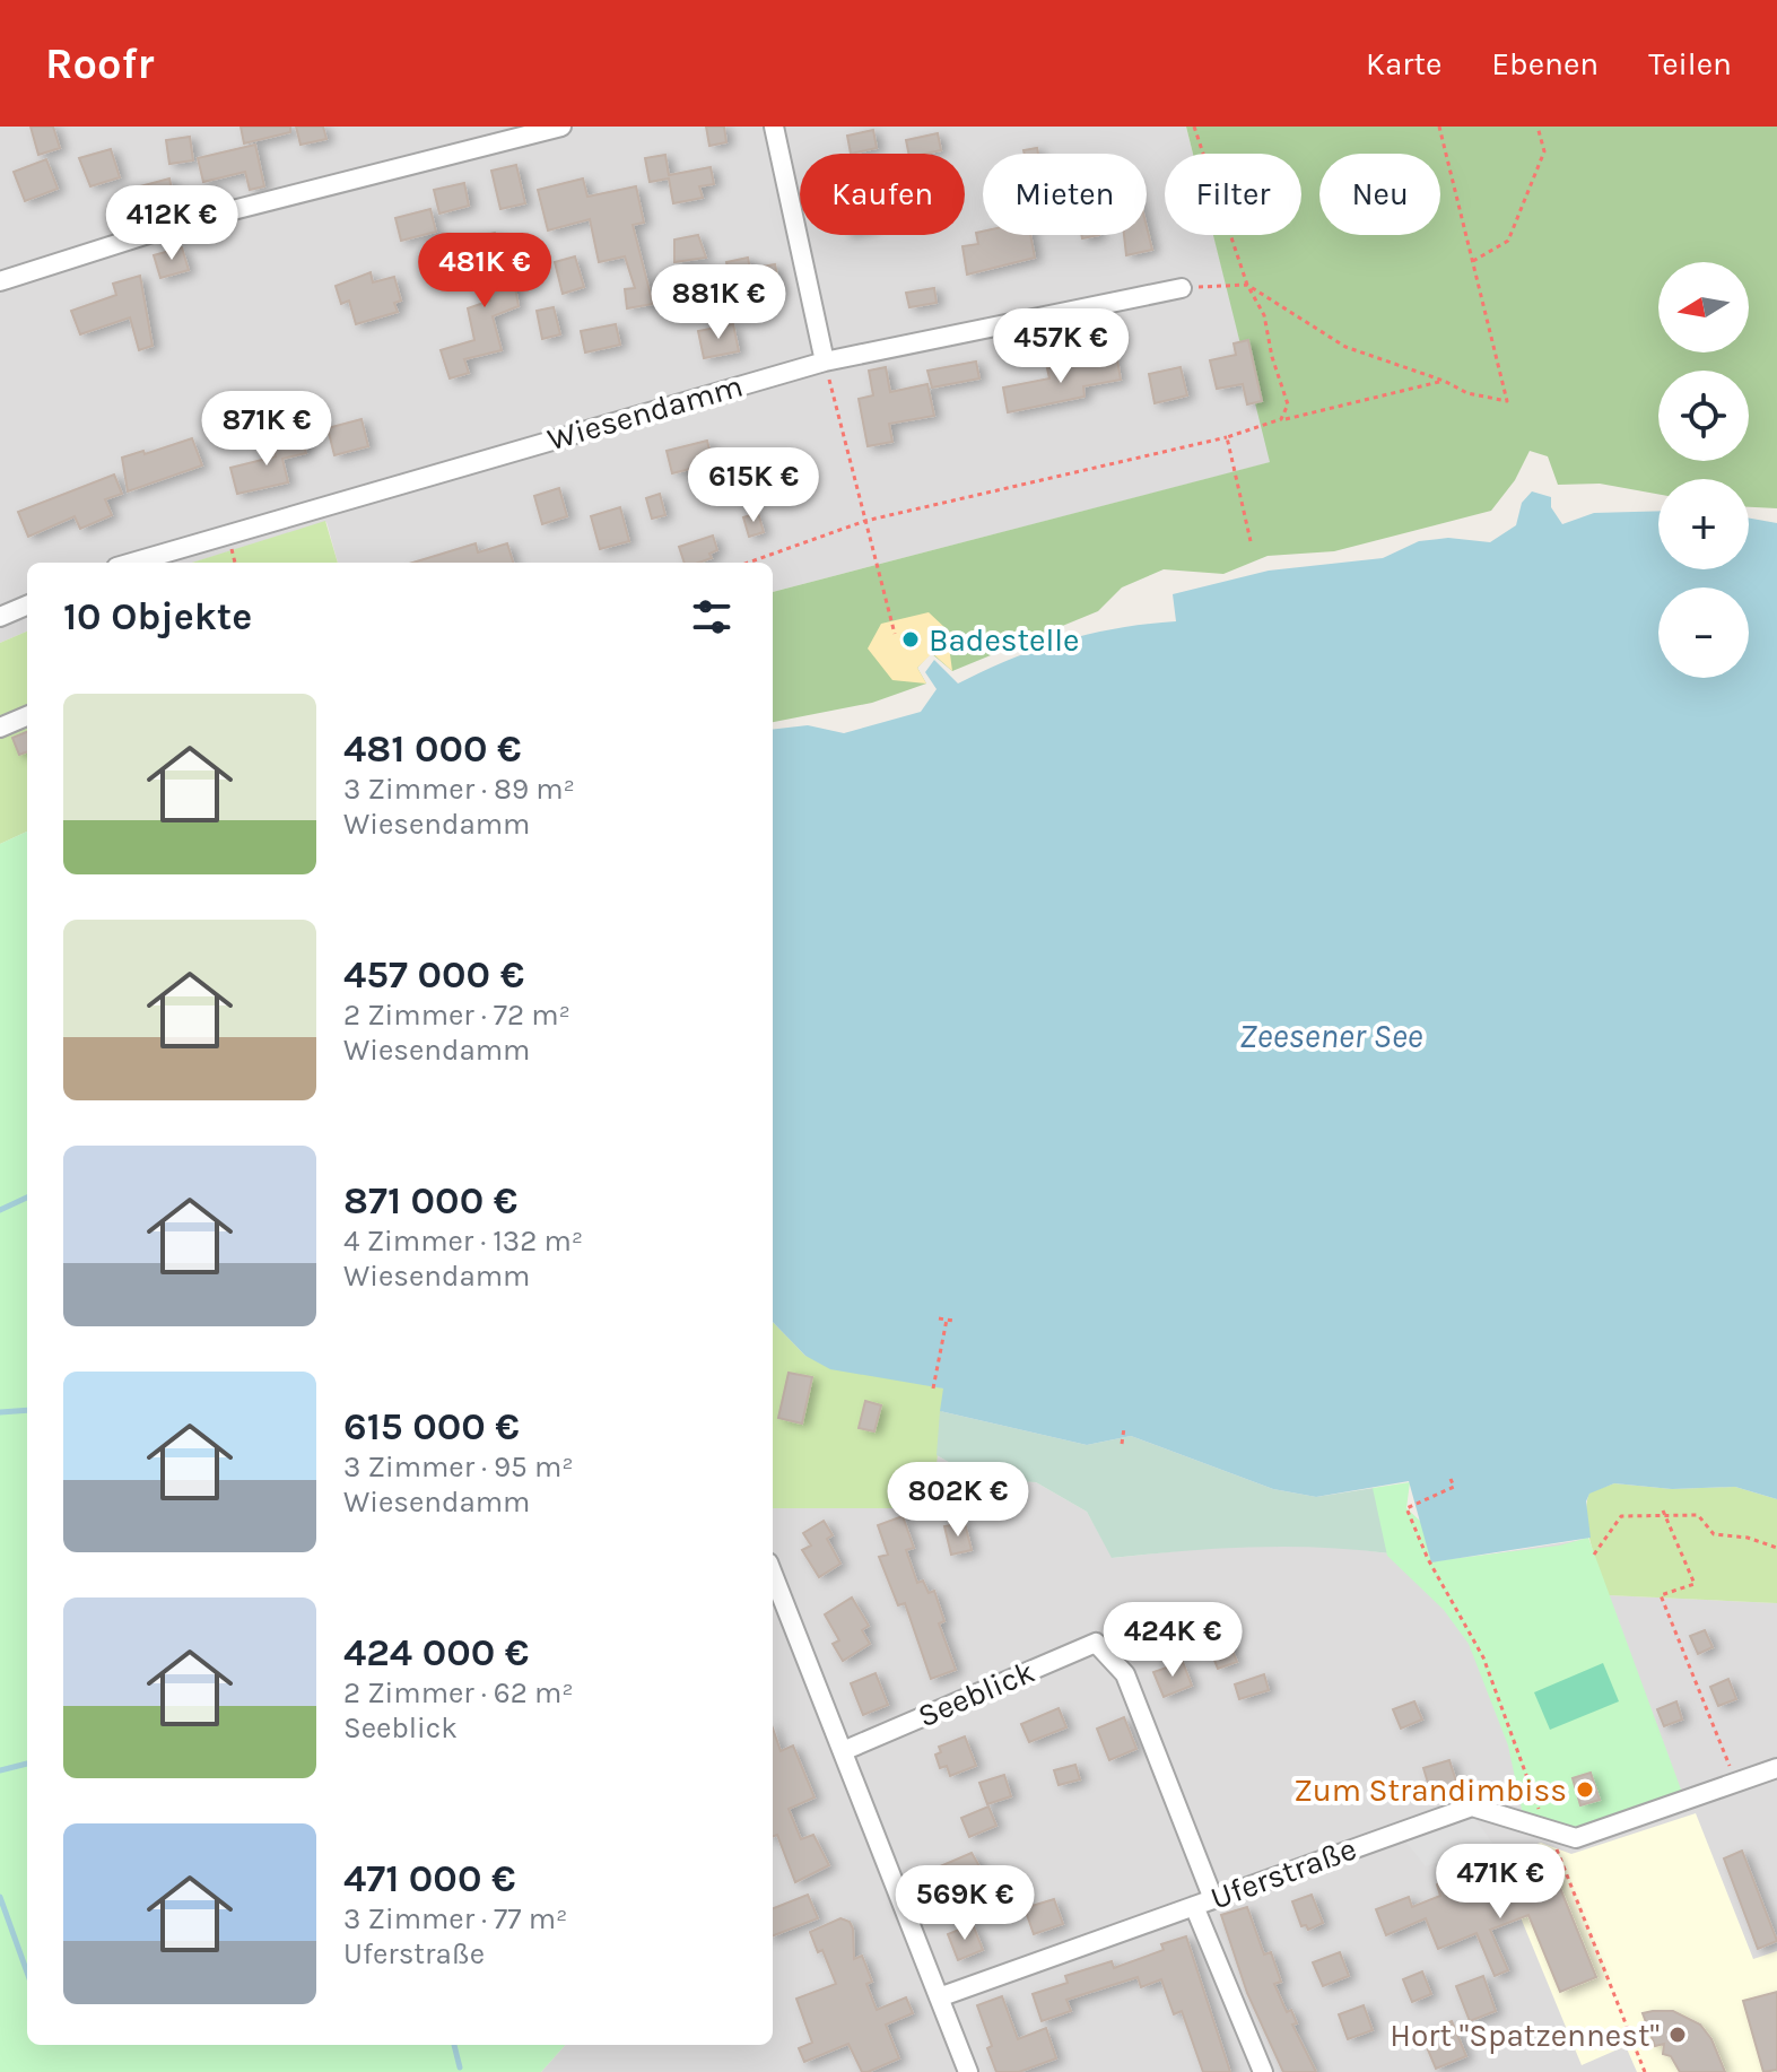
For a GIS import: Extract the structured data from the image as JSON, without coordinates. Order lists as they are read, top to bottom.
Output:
{
  "streets": {
    "street": ["Wiesendamm", "Seeblick", "Uferstraße"]
  },
  "crossings": [
    ["Seeblick", "Uferstraße"]
  ],
  "water": ["Zeesener See"],
  "places": ["Badestelle", "Zum Strandimbiss", "Hort \"Spatzennest\""],
  "north": "left",
  "page": {
    "header": "Roofr",
    "nav": ["Karte", "Ebenen", "Teilen"],
    "chip": [
      "Kaufen",
      "Mieten",
      "Filter",
      "Neu"
    ],
    "price": [
      "412K €",
      "481K €",
      "881K €",
      "457K €",
      "871K €",
      "615K €",
      "802K €",
      "424K €",
      "471K €",
      "569K €"
    ],
    "map_buttons": ["+", "−"],
    "heading": "10 Objekte",
    "list": [
      {
        "name": "481 000 €",
        "note": "3 Zimmer · 89 m² · Wiesendamm"
      },
      {
        "name": "457 000 €",
        "note": "2 Zimmer · 72 m² · Wiesendamm"
      },
      {
        "name": "871 000 €",
        "note": "4 Zimmer · 132 m² · Wiesendamm"
      },
      {
        "name": "615 000 €",
        "note": "3 Zimmer · 95 m² · Wiesendamm"
      },
      {
        "name": "424 000 €",
        "note": "2 Zimmer · 62 m² · Seeblick"
      },
      {
        "name": "471 000 €",
        "note": "3 Zimmer · 77 m² · Uferstraße"
      }
    ]
  }
}
